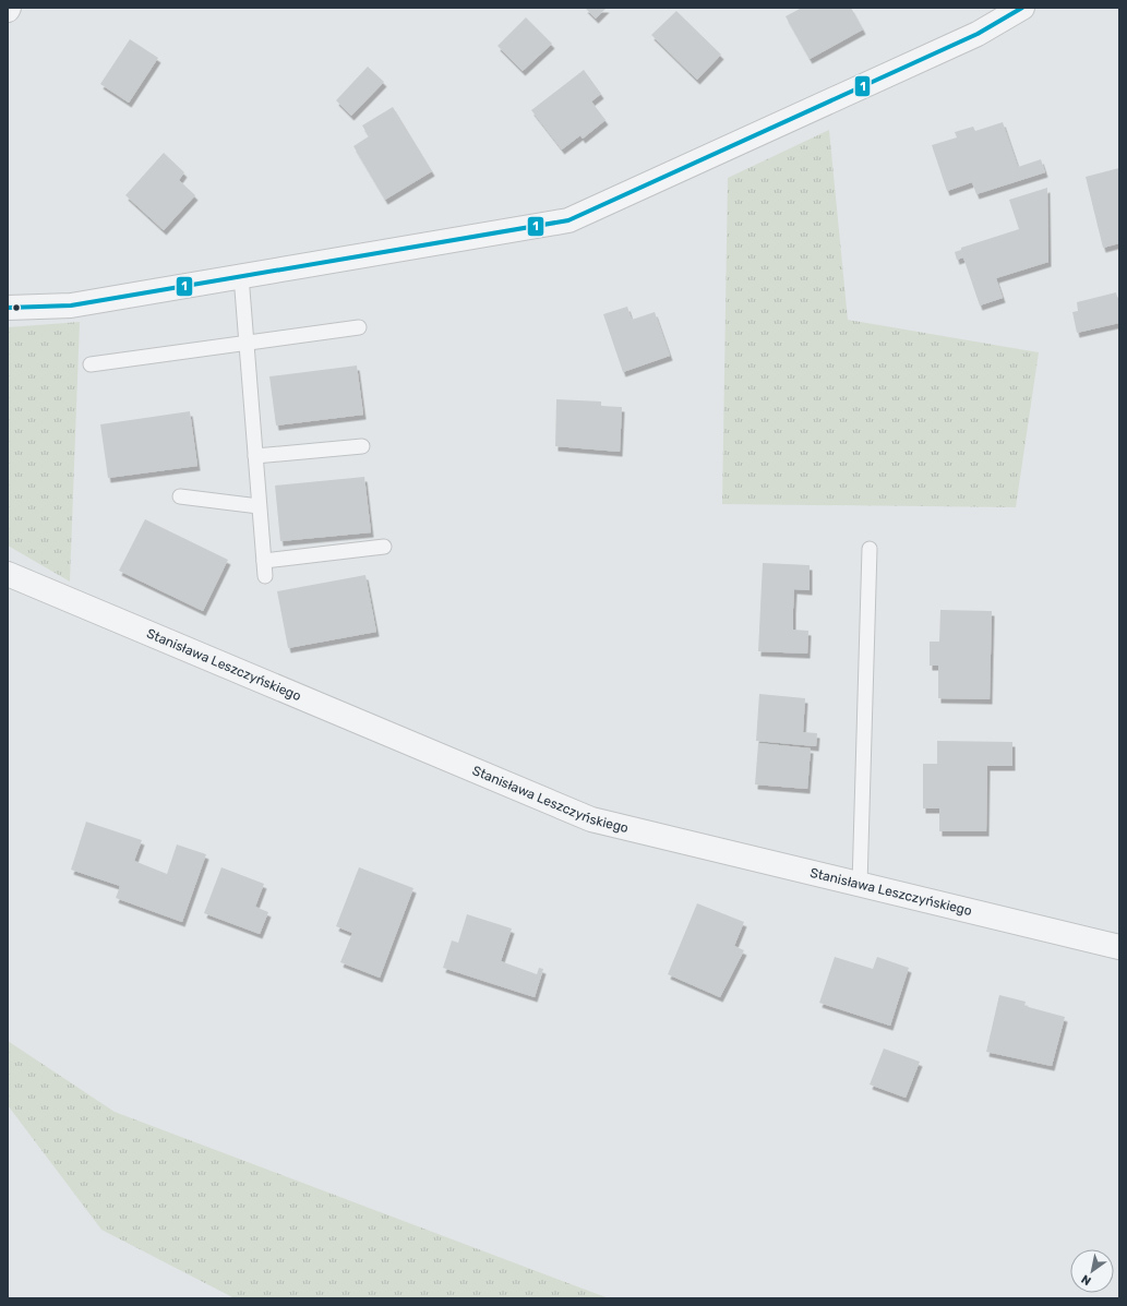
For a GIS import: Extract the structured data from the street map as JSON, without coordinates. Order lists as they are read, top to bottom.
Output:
{
  "streets": {
    "street": ["Stanisława Leszczyńskiego"]
  },
  "lines": ["transit line 1"],
  "north": "bottom left"
}
